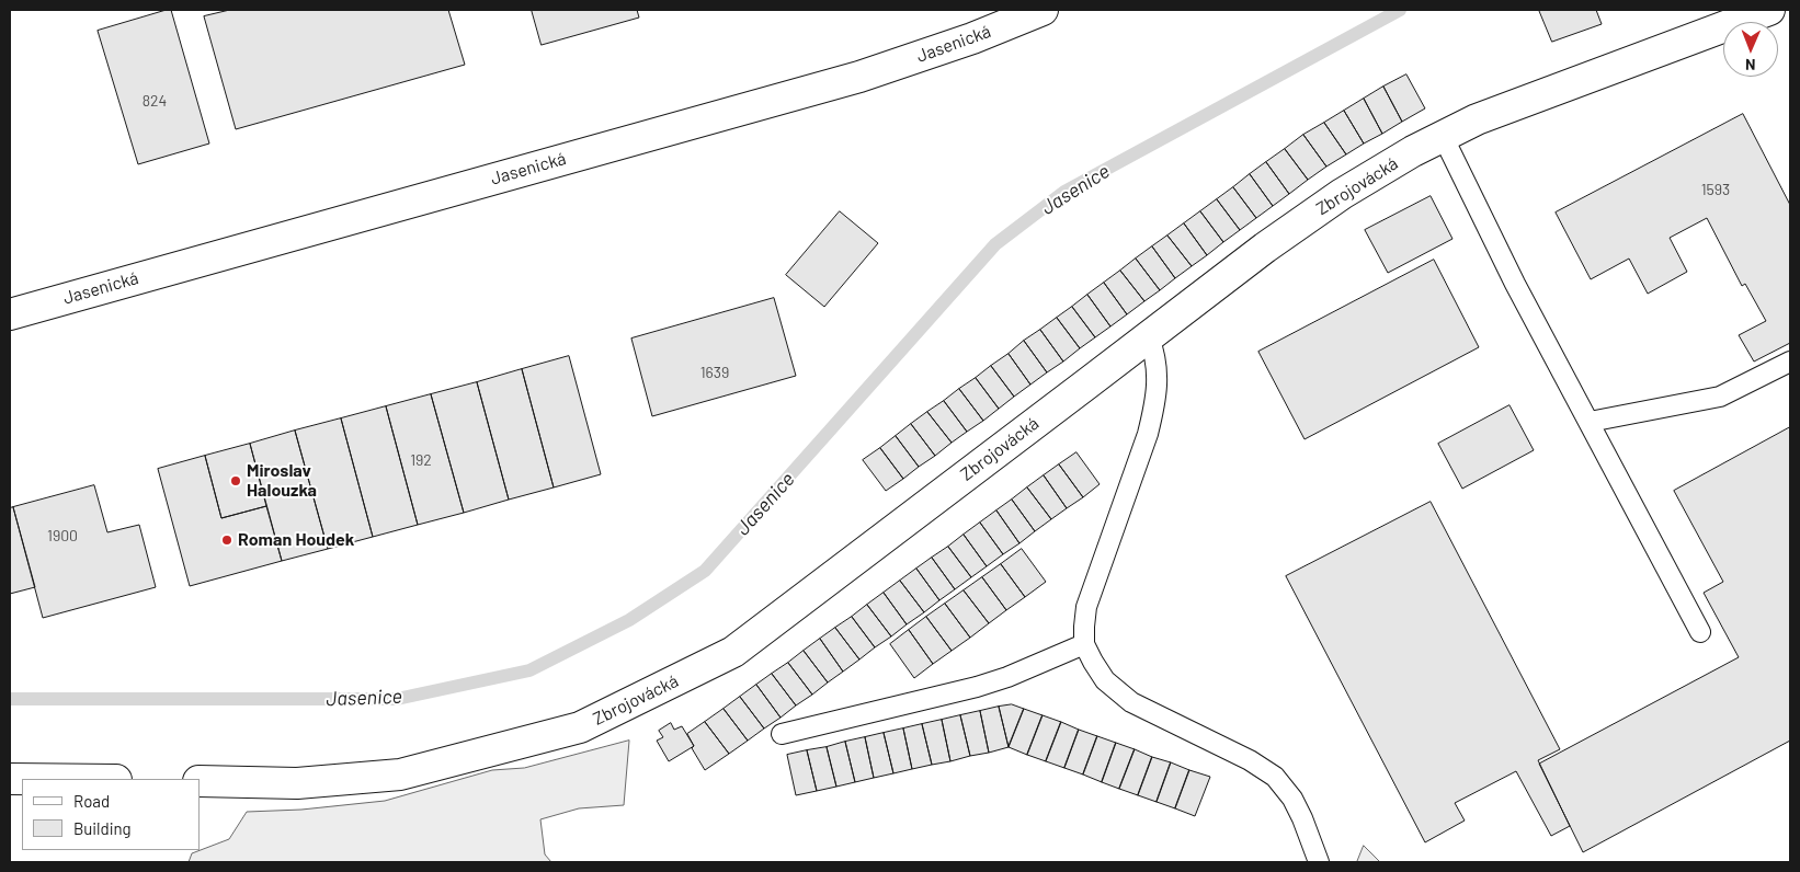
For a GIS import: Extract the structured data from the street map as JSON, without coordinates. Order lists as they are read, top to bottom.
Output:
{
  "streets": {
    "street": ["Jasenická", "Zbrojovácká"]
  },
  "water": ["Jasenice"],
  "places": ["Miroslav Halouzka", "Roman Houdek"],
  "house_numbers": [
    "824",
    "1593",
    "1639",
    "192",
    "1900"
  ],
  "legend": ["Road", "Building"],
  "north": "bottom"
}
